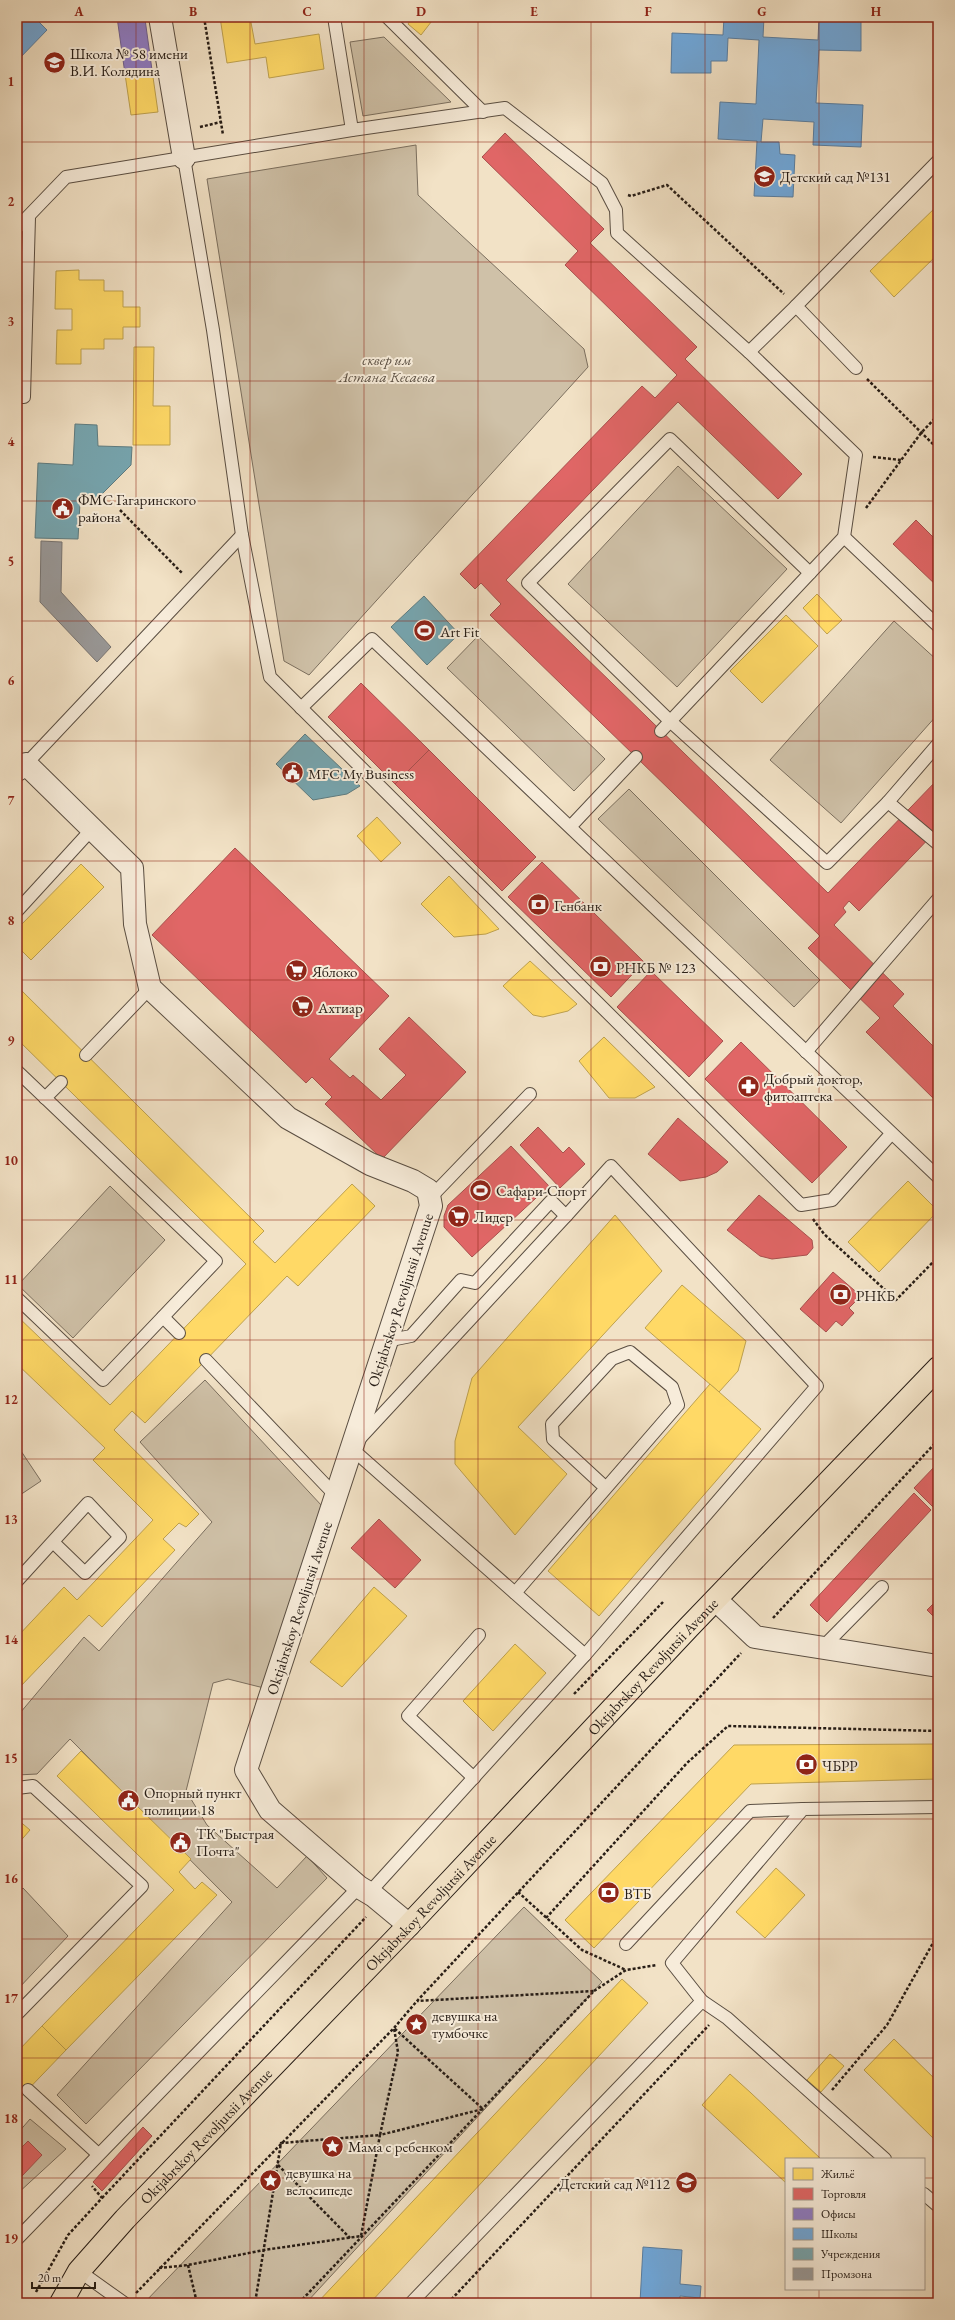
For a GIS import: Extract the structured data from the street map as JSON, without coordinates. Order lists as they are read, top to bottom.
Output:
{
  "streets": {
    "main road": ["Oktjabrskoy Revoljutsii Avenue"]
  },
  "parks": ["сквер им Астана Кесаева"],
  "places": {
    "school or university": ["Школа № 58 имени В.И. Колядина", "Детский сад №131", "Детский сад №112"],
    "public building": [
      "ФМС Гагаринского района",
      "MFC My Business",
      "Опорный пункт полиции 18",
      "ТК \"Быстрая Почта\""
    ],
    "sports": ["Art Fit", "Сафари-Спорт"],
    "bank": [
      "Генбанк",
      "РНКБ № 123",
      "РНКБ",
      "ЧБРР",
      "ВТБ"
    ],
    "supermarket": ["Яблоко", "Ахтиар", "Лидер"],
    "pharmacy": ["Добрый доктор, фитоаптека"],
    "place": ["девушка на тумбочке", "Мама с ребенком", "девушка на велосипеде"]
  },
  "legend": [
    "Жильё",
    "Торговля",
    "Офисы",
    "Школы",
    "Учреждения",
    "Промзона"
  ],
  "scale_bar": "20 m",
  "grid": {
    "columns": [
      "A",
      "B",
      "C",
      "D",
      "E",
      "F",
      "G",
      "H"
    ],
    "rows": [
      "1",
      "2",
      "3",
      "4",
      "5",
      "6",
      "7",
      "8",
      "9",
      "10",
      "11",
      "12",
      "13",
      "14",
      "15",
      "16",
      "17",
      "18",
      "19"
    ]
  }
}
